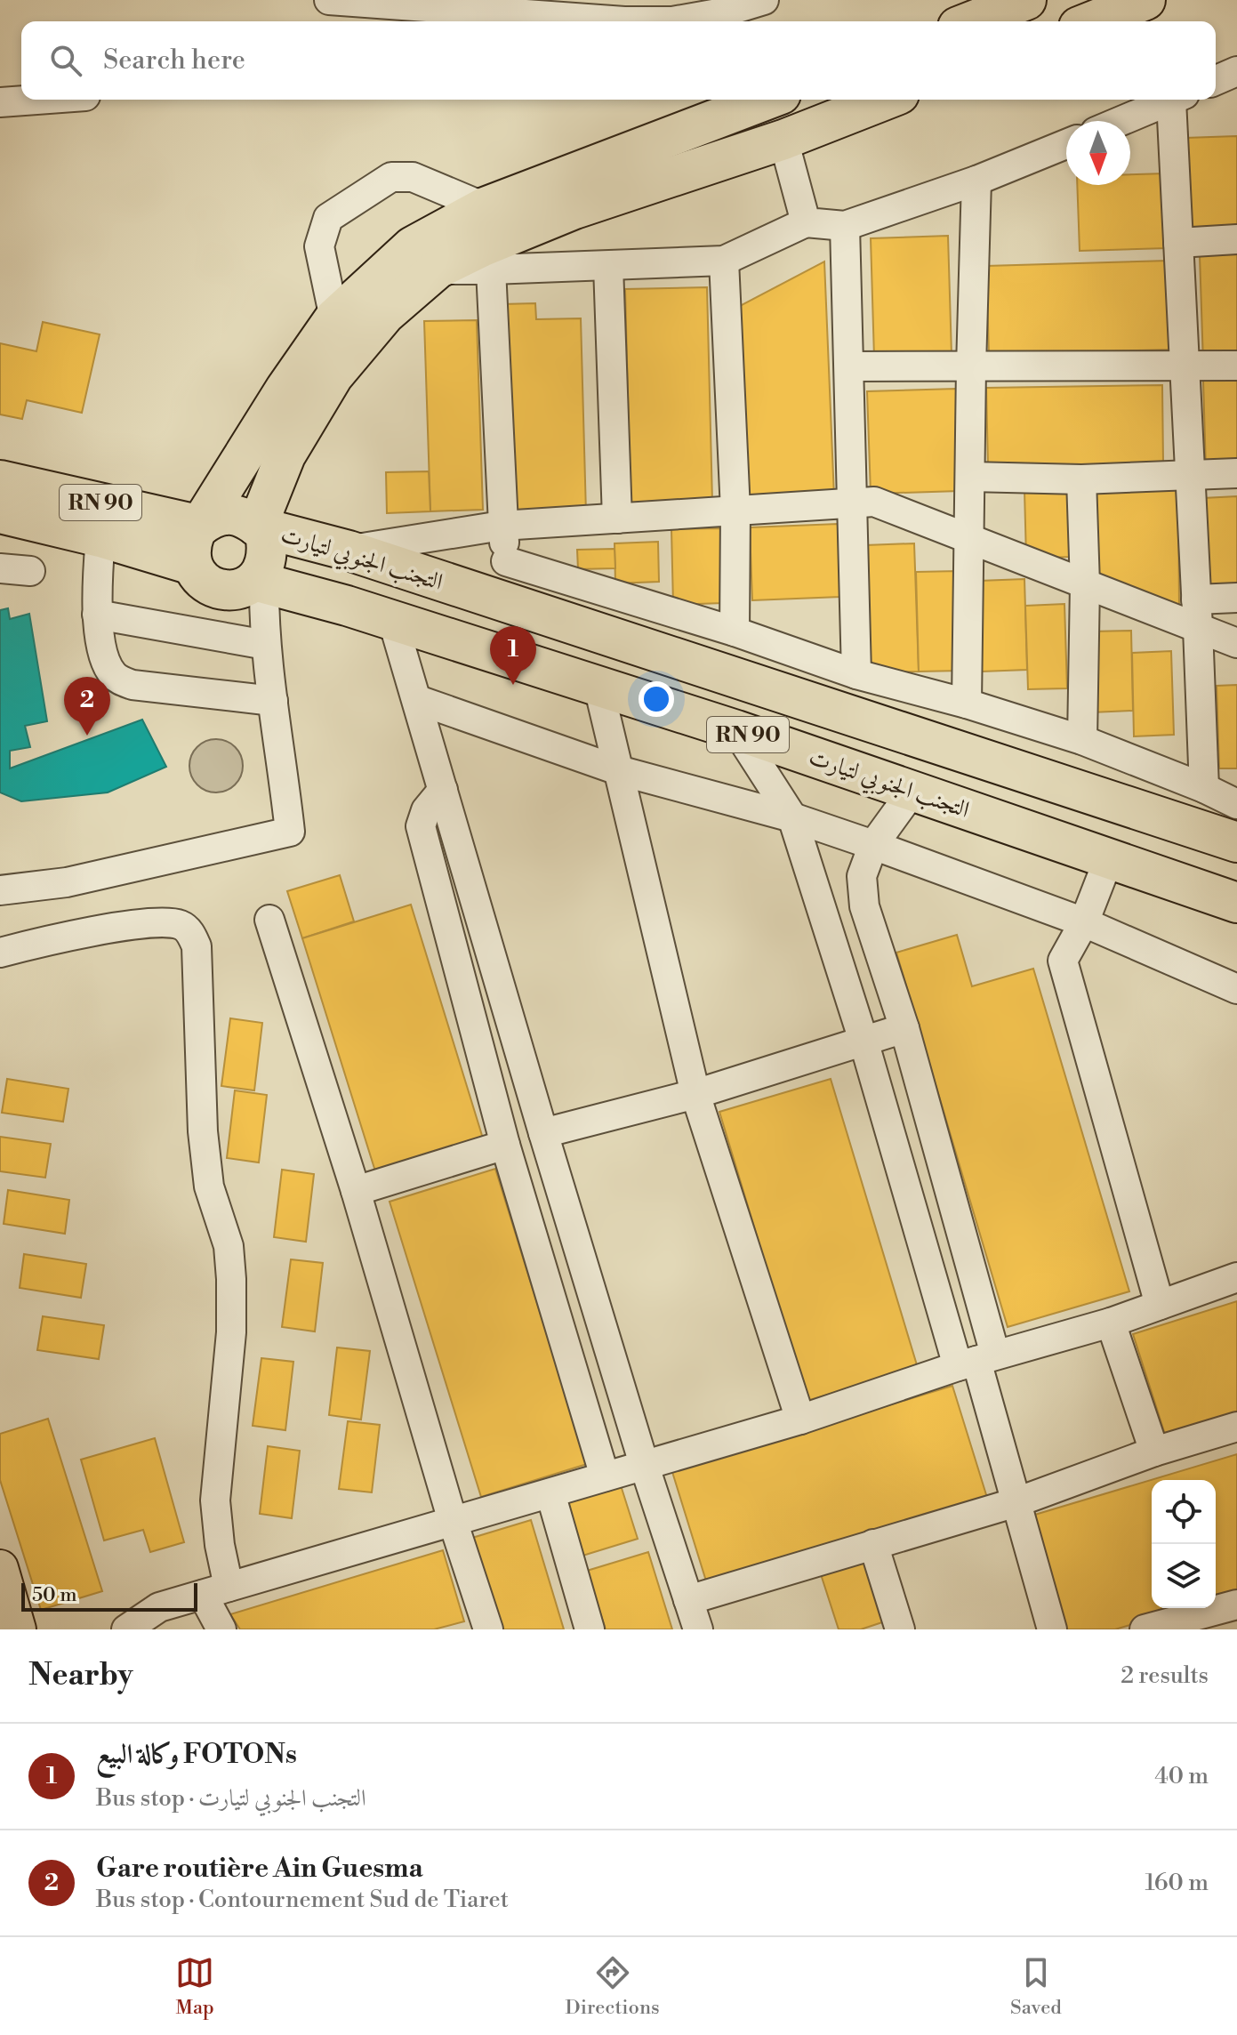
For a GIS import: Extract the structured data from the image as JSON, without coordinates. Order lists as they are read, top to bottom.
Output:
{
  "streets": {
    "highway": ["RN 90", "التجنب الجنوبي لتيارت"]
  },
  "crossings": [
    ["RN 90", "التجنب الجنوبي لتيارت"]
  ],
  "scale_bar": "50 m",
  "north": "bottom",
  "page": {
    "search": "Search here",
    "pins": ["1", "2"],
    "scale": "50 m",
    "heading": ["Nearby", "2 results"],
    "list": [
      {
        "mark": "1",
        "name": "وكالة البيع FOTONs",
        "note": "Bus stop · التجنب الجنوبي لتيارت",
        "value": "40 m"
      },
      {
        "mark": "2",
        "name": "Gare routière Ain Guesma",
        "note": "Bus stop · Contournement Sud de Tiaret",
        "value": "160 m"
      }
    ],
    "nav": ["Map", "Directions", "Saved"]
  }
}
